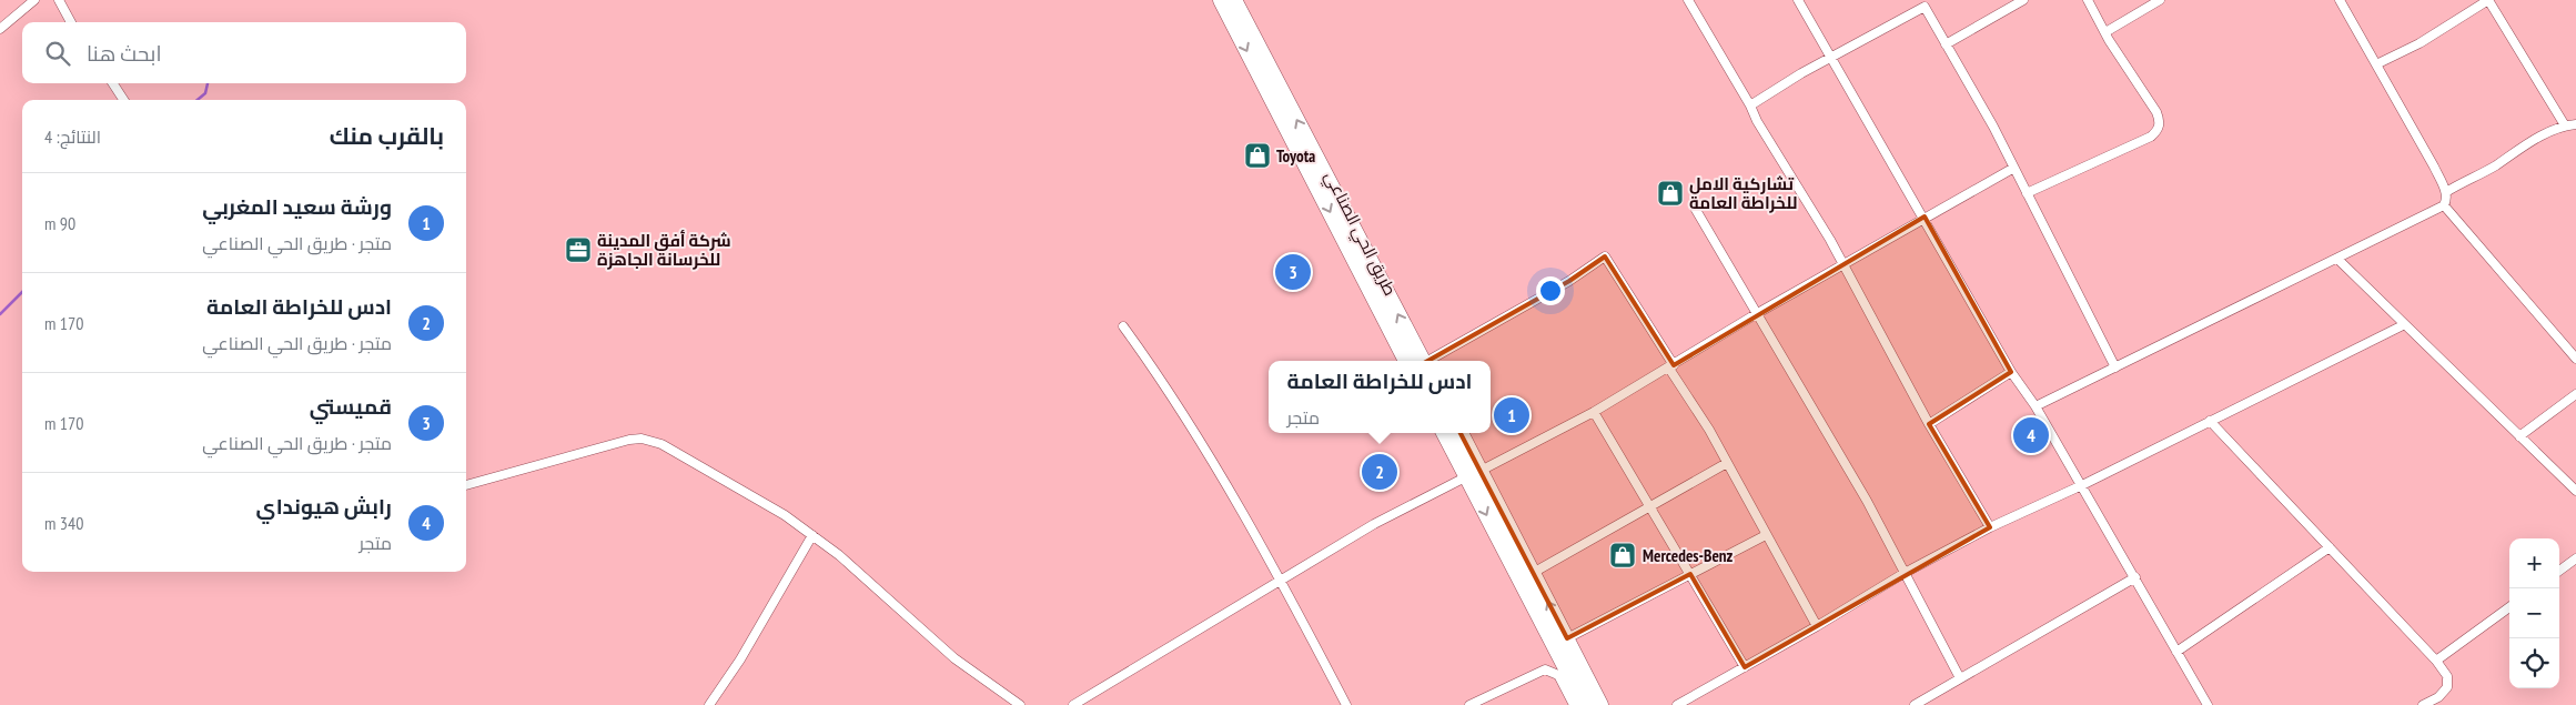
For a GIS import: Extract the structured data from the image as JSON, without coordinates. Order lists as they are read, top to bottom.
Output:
{
  "streets": {
    "highway": ["طريق الحي الصناعي"]
  },
  "places": {
    "shop": ["Toyota", "تشاركية الامل للخراطة العامة", "Mercedes-Benz"],
    "office": ["شركة أفق المدينة للخرسانة الجاهزة"]
  },
  "page": {
    "search": "ابحث هنا",
    "heading": ["بالقرب منك", "النتائج: 4"],
    "list": [
      {
        "mark": "1",
        "name": "ورشة سعيد المغربي",
        "note": "متجر · طريق الحي الصناعي",
        "value": "90 m"
      },
      {
        "mark": "2",
        "name": "ادس للخراطة العامة",
        "note": "متجر · طريق الحي الصناعي",
        "value": "170 m"
      },
      {
        "mark": "3",
        "name": "قميستي",
        "note": "متجر · طريق الحي الصناعي",
        "value": "170 m"
      },
      {
        "mark": "4",
        "name": "رابش هيونداي",
        "note": "متجر",
        "value": "340 m"
      }
    ],
    "pins": [
      "3",
      "1",
      "4",
      "2"
    ],
    "popup": ["ادس للخراطة العامة", "متجر"],
    "map_buttons": ["+", "−"]
  }
}
